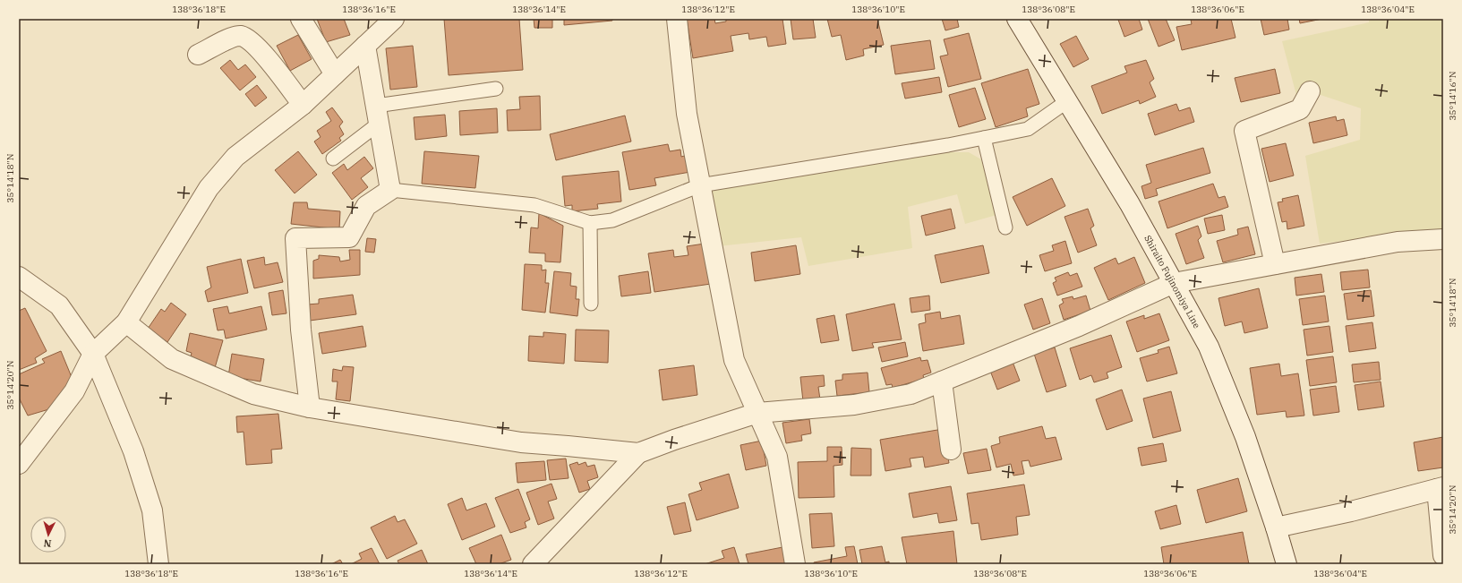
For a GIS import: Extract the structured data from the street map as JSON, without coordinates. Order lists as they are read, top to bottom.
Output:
{
  "streets": {
    "street": ["Shiraito Fujinomiya Line"]
  },
  "north": "bottom",
  "coordinates": [
    "138°36'18\"E",
    "138°36'16\"E",
    "138°36'14\"E",
    "138°36'12\"E",
    "138°36'10\"E",
    "138°36'08\"E",
    "138°36'06\"E",
    "138°36'04\"E",
    "35°14'16\"N",
    "35°14'18\"N",
    "35°14'20\"N"
  ]
}
